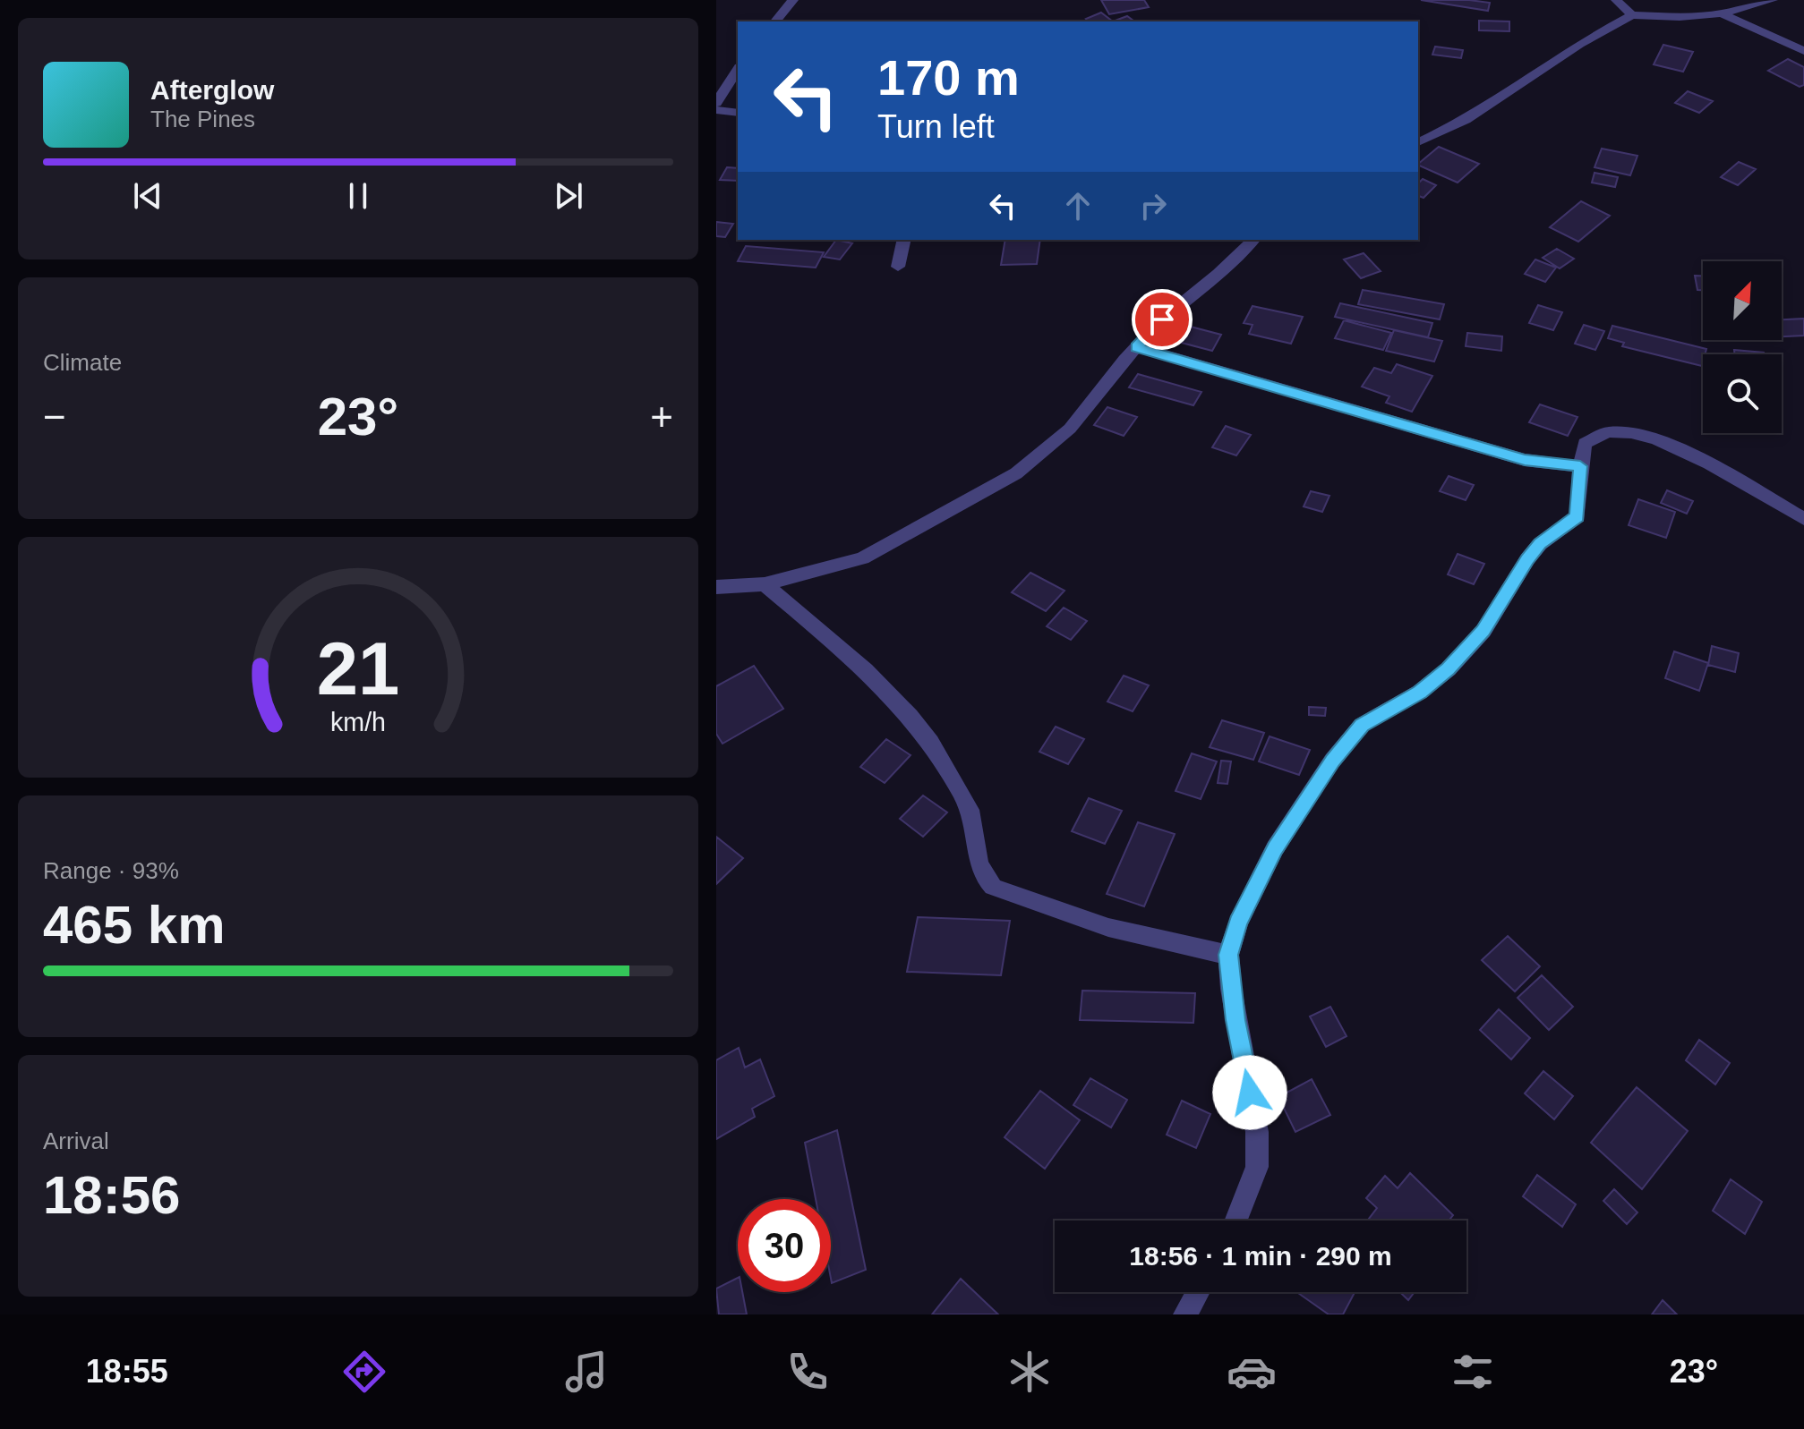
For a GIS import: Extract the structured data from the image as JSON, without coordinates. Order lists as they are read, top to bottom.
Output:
{
  "north": "top right",
  "page": {
    "turn": ["170 m", "Turn left"],
    "song": ["Afterglow", "The Pines"],
    "tile": [
      "Climate",
      ["Range · 93%", "465 km"],
      ["Arrival", "18:56"]
    ],
    "heat": ["−", "23°", "+"],
    "limit": "30",
    "trip": "18:56 · 1 min · 290 m",
    "tabs": ["18:55", "23°"],
    "gauge": ["21", "km/h"]
  }
}
